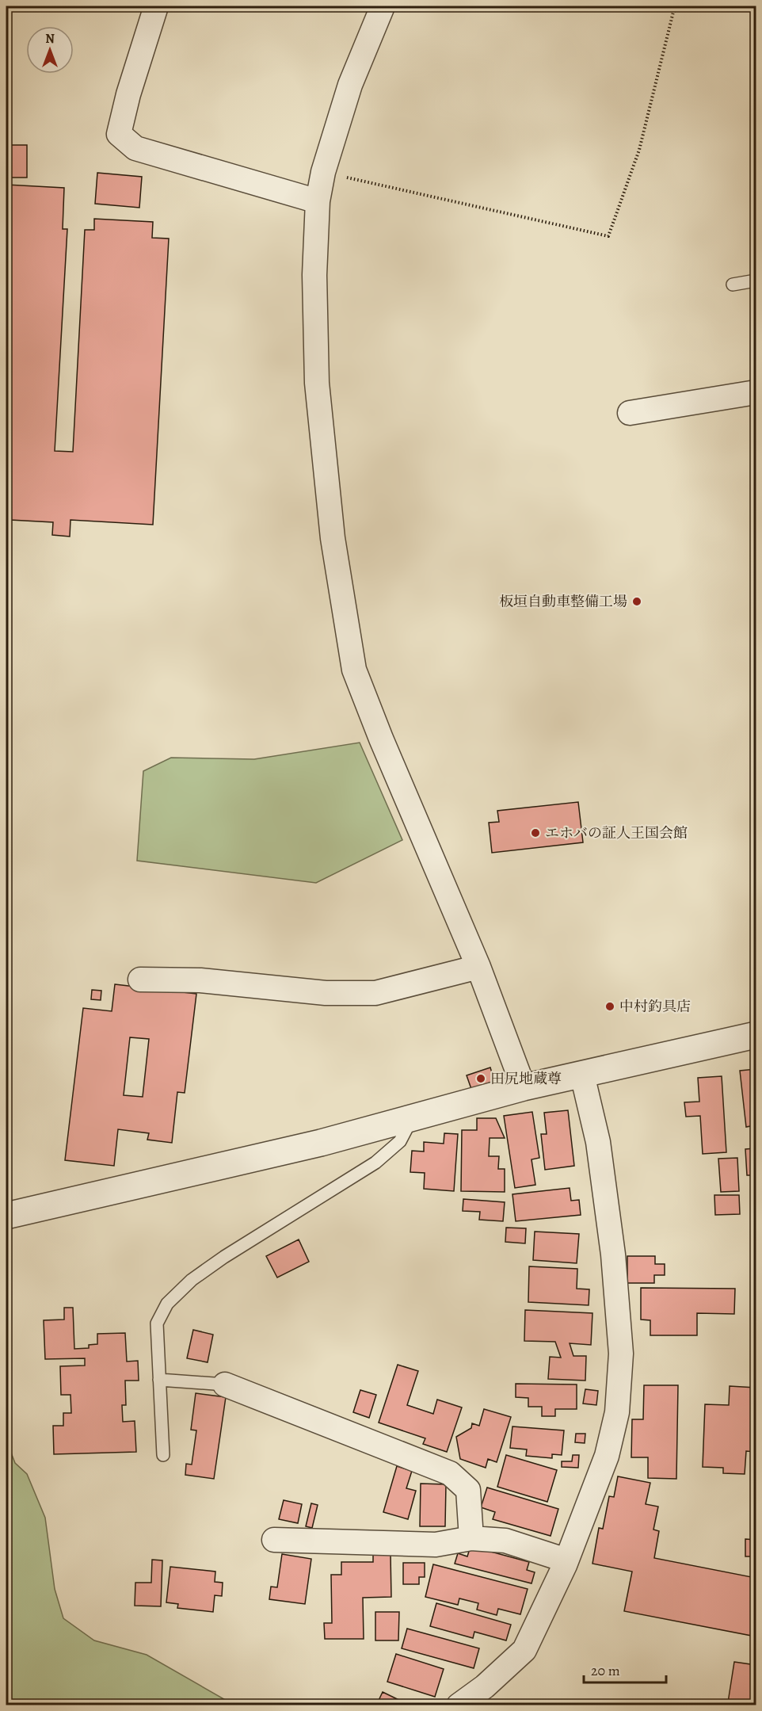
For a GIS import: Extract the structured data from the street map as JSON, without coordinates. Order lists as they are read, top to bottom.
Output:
{
  "places": [
    "板垣自動車整備工場",
    "エホバの証人王国会館",
    "中村釣具店",
    "田尻地蔵尊"
  ],
  "scale_bar": "20 m",
  "north": "top"
}
